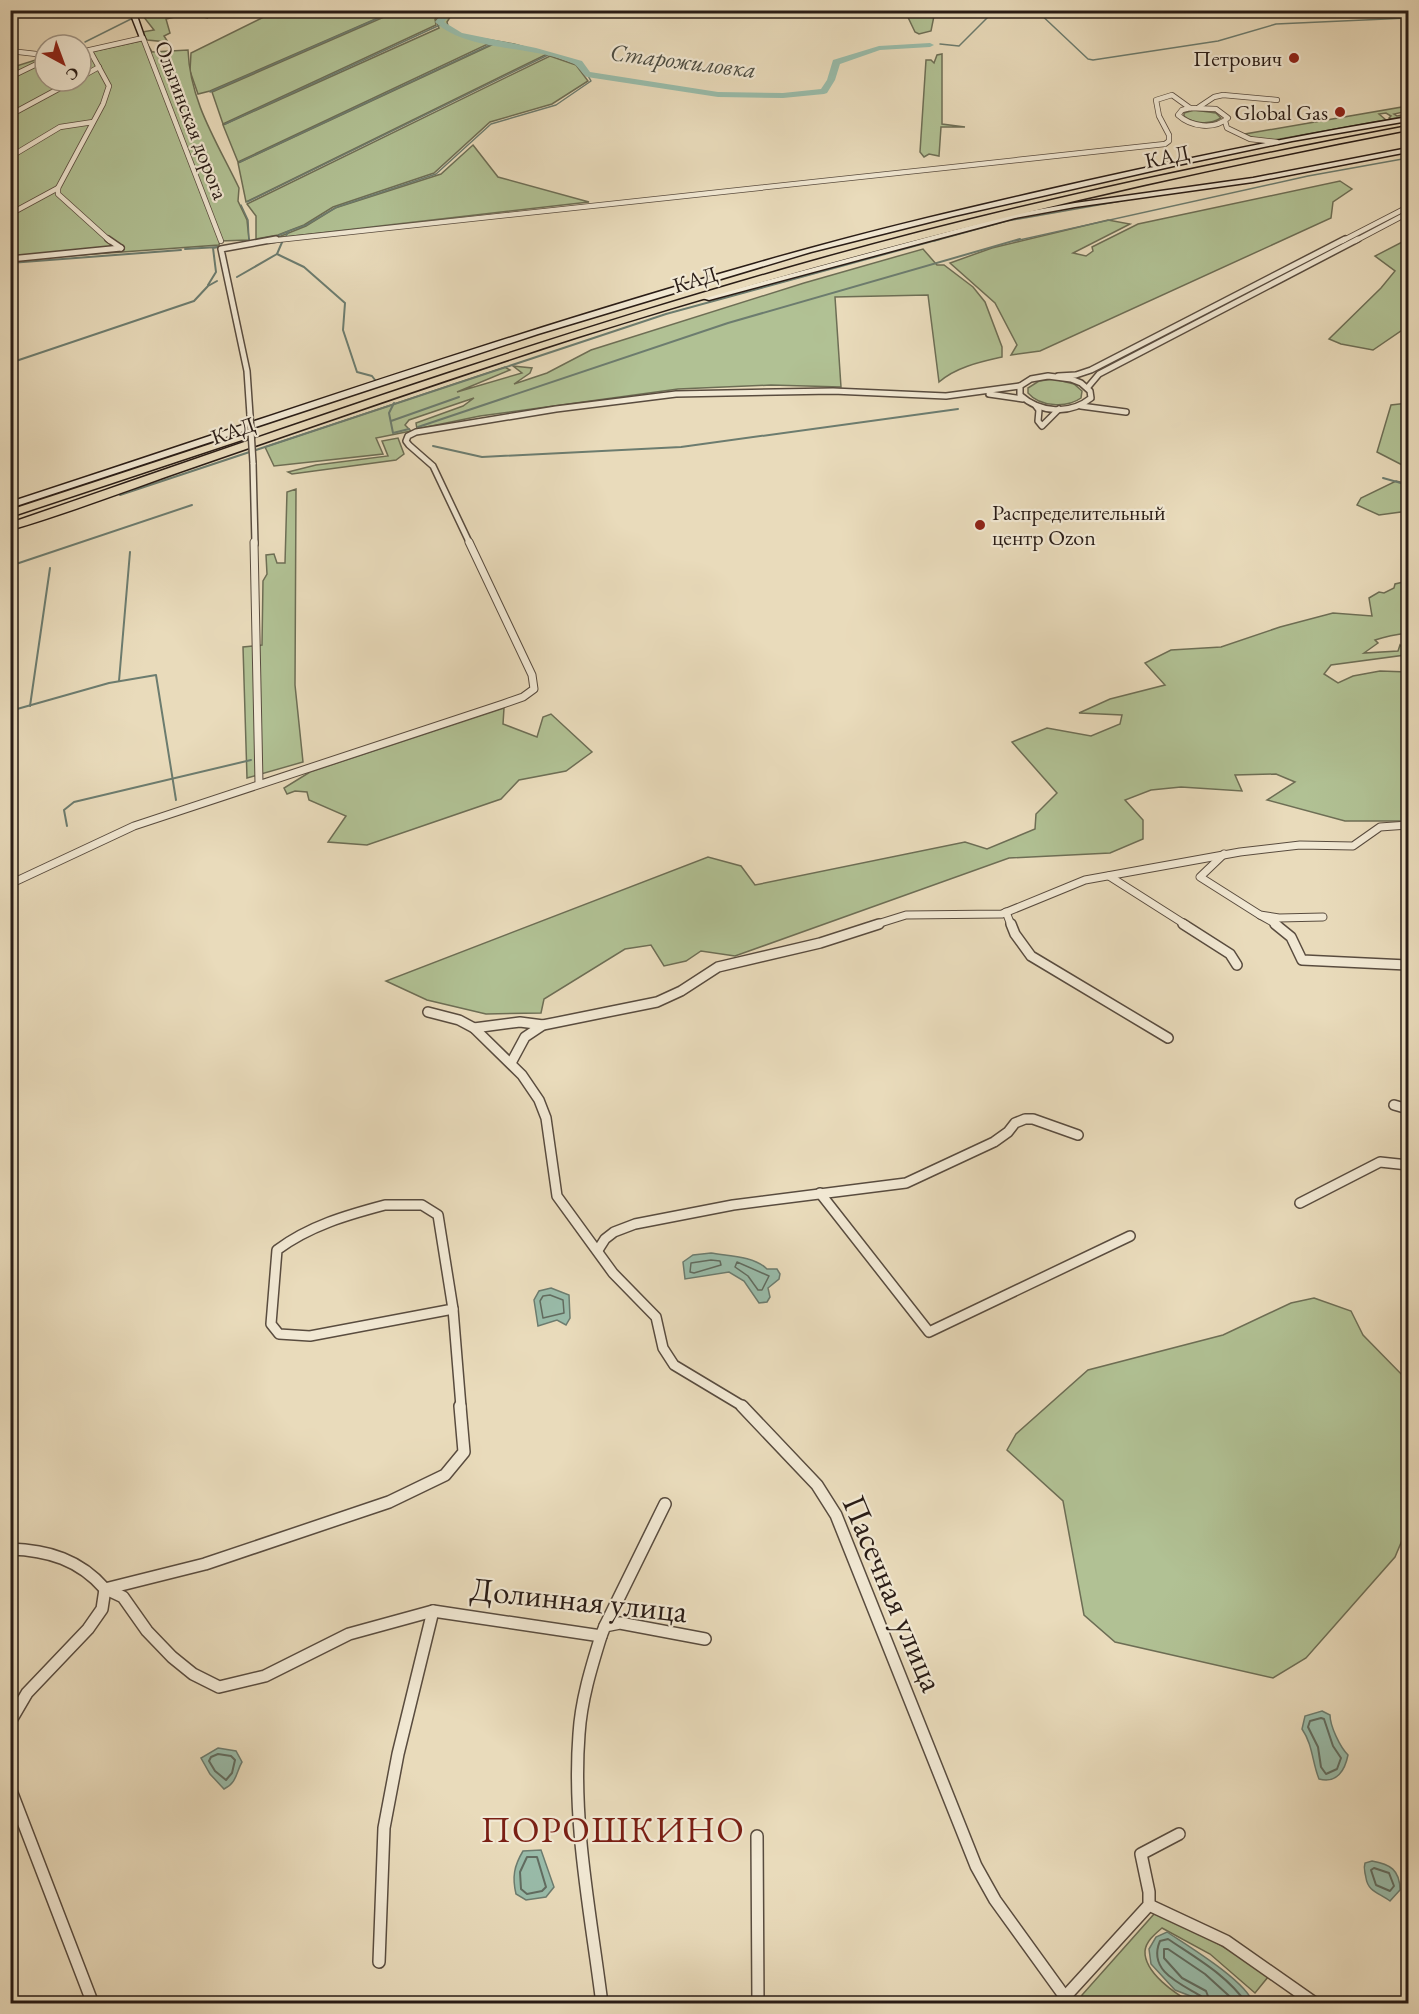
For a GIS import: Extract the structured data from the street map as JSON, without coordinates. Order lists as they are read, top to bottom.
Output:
{
  "streets": {
    "highway": ["КАД"],
    "street": ["Ольгинская дорога", "Пасечная улица", "Долинная улица"]
  },
  "districts": ["ПОРОШКИНО"],
  "water": ["Старожиловка"],
  "places": ["Петрович", "Global Gas", "Распределительный центр Ozon"],
  "north": "bottom right"
}
